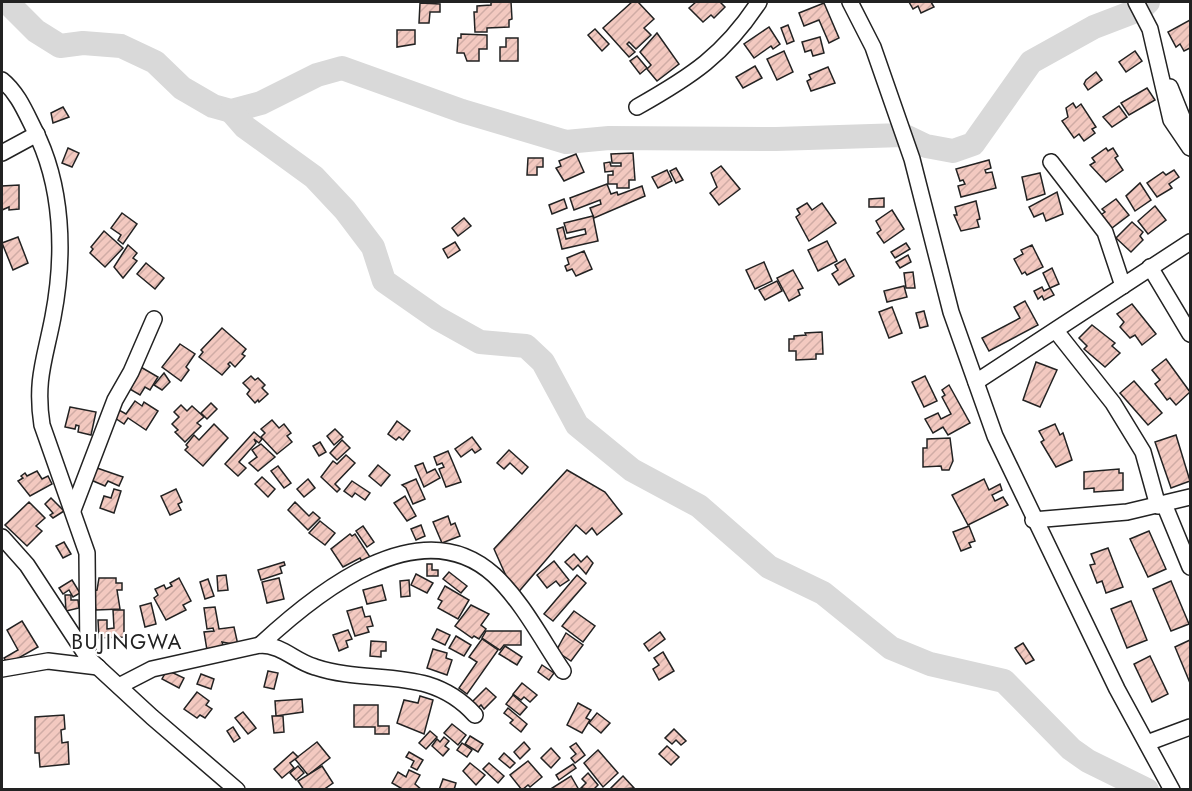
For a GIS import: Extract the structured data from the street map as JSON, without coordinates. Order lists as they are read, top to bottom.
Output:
{
  "districts": ["BUJINGWA"]
}
